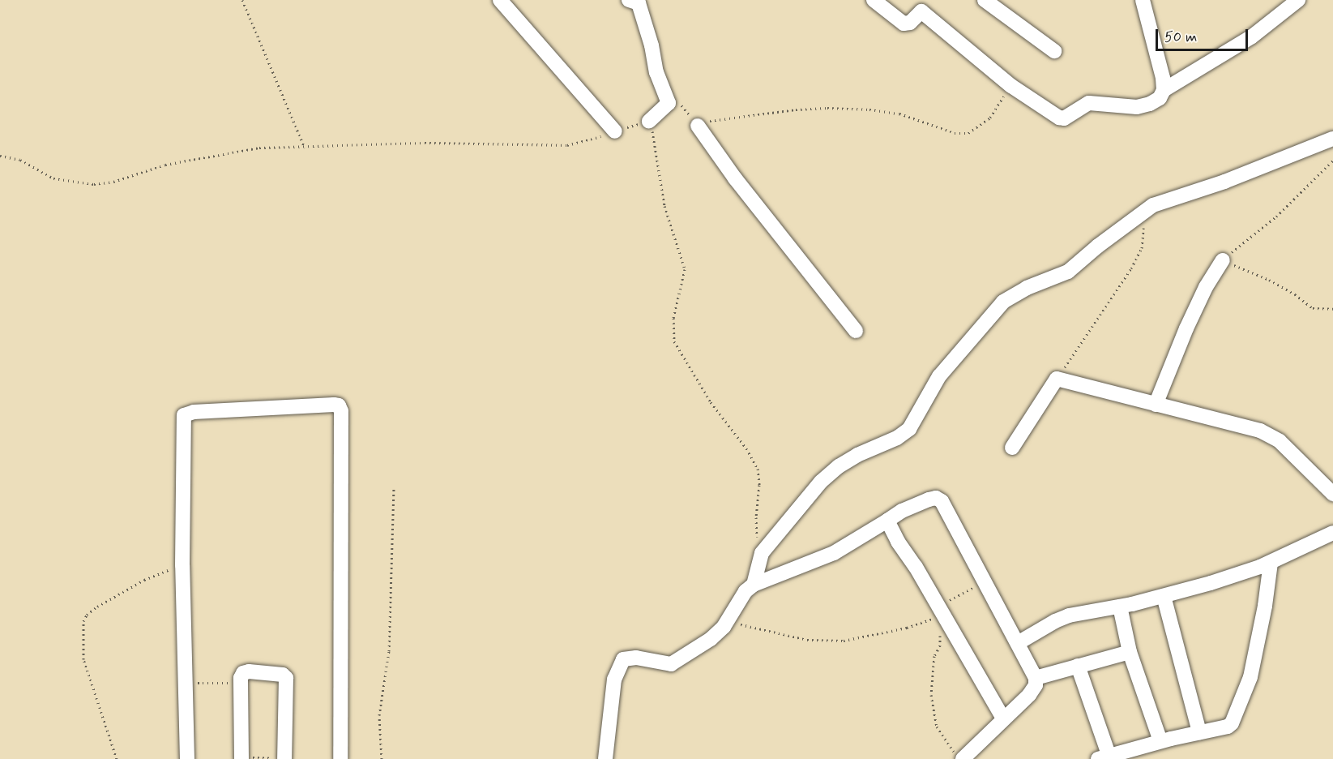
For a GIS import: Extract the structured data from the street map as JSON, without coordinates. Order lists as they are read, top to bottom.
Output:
{
  "scale_bar": "50 m"
}
